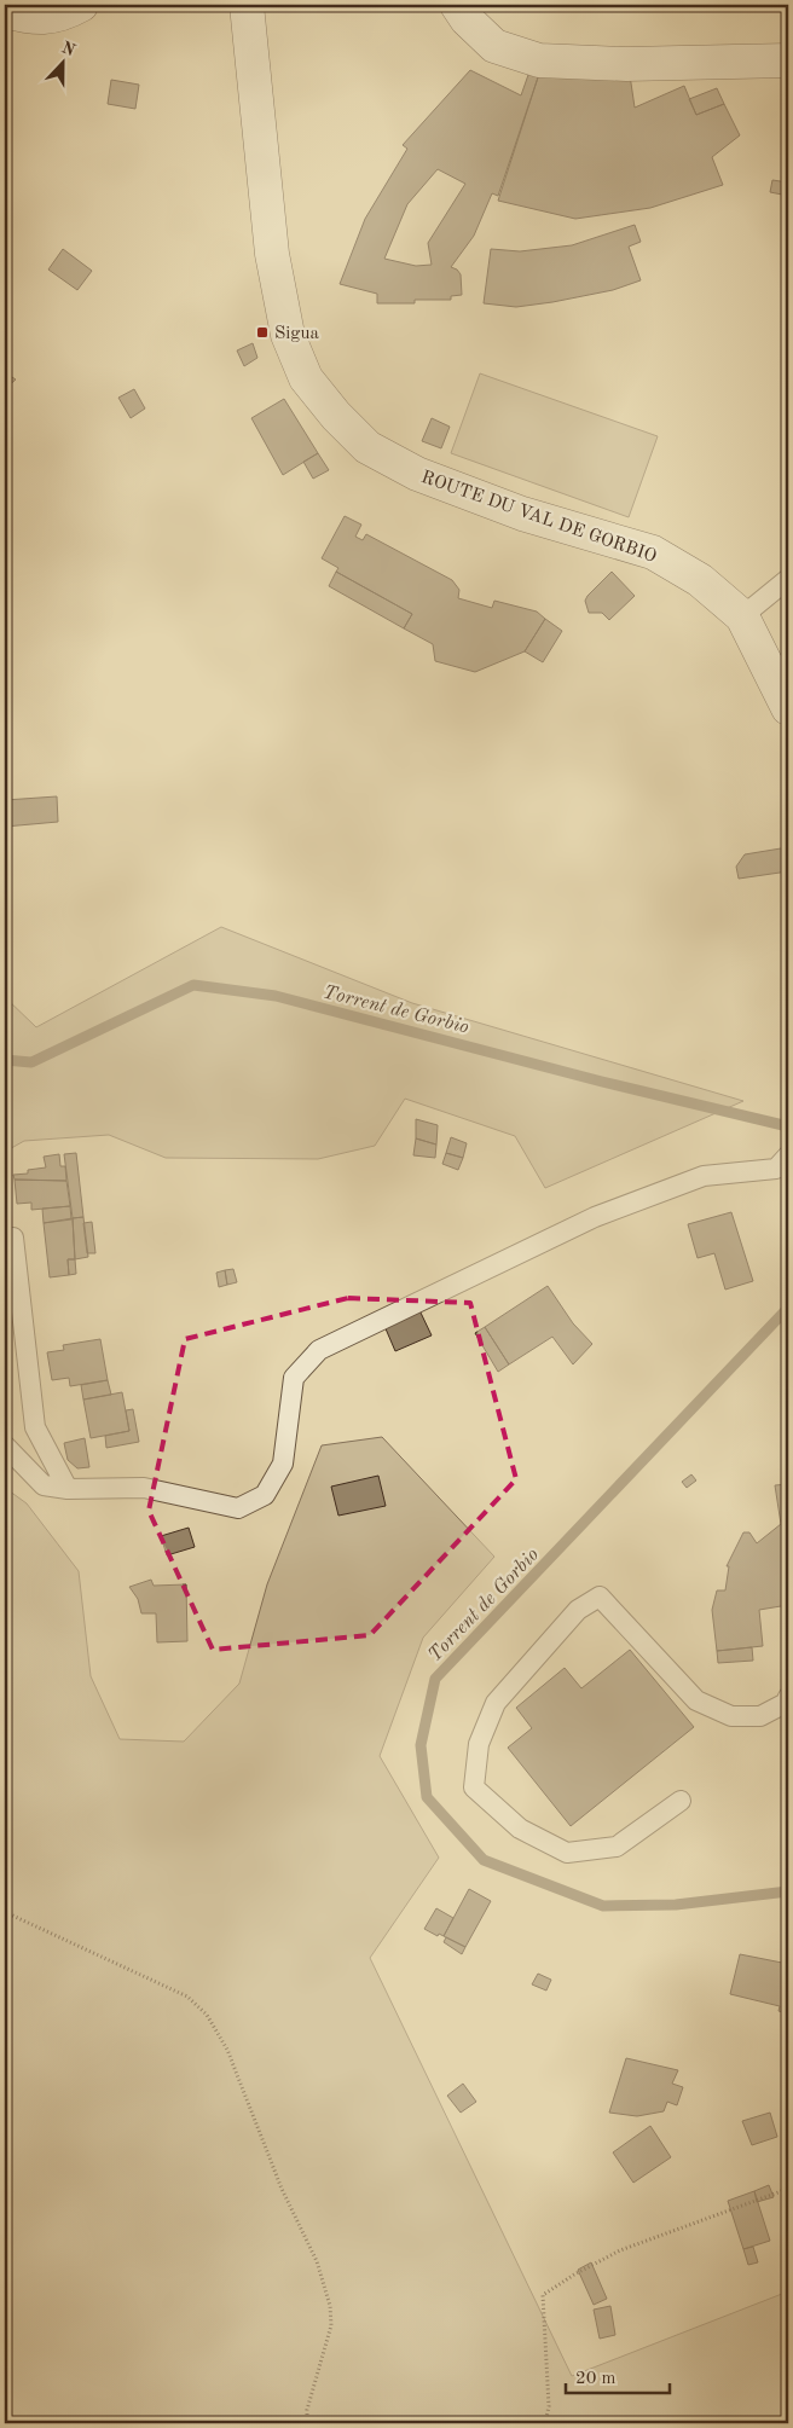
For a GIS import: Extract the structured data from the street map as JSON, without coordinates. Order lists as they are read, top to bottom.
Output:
{
  "streets": {
    "street": ["ROUTE DU VAL DE GORBIO"]
  },
  "water": ["Torrent de Gorbio"],
  "places": {
    "transit": ["Sigua"]
  },
  "scale_bar": "20 m",
  "north": "top"
}
